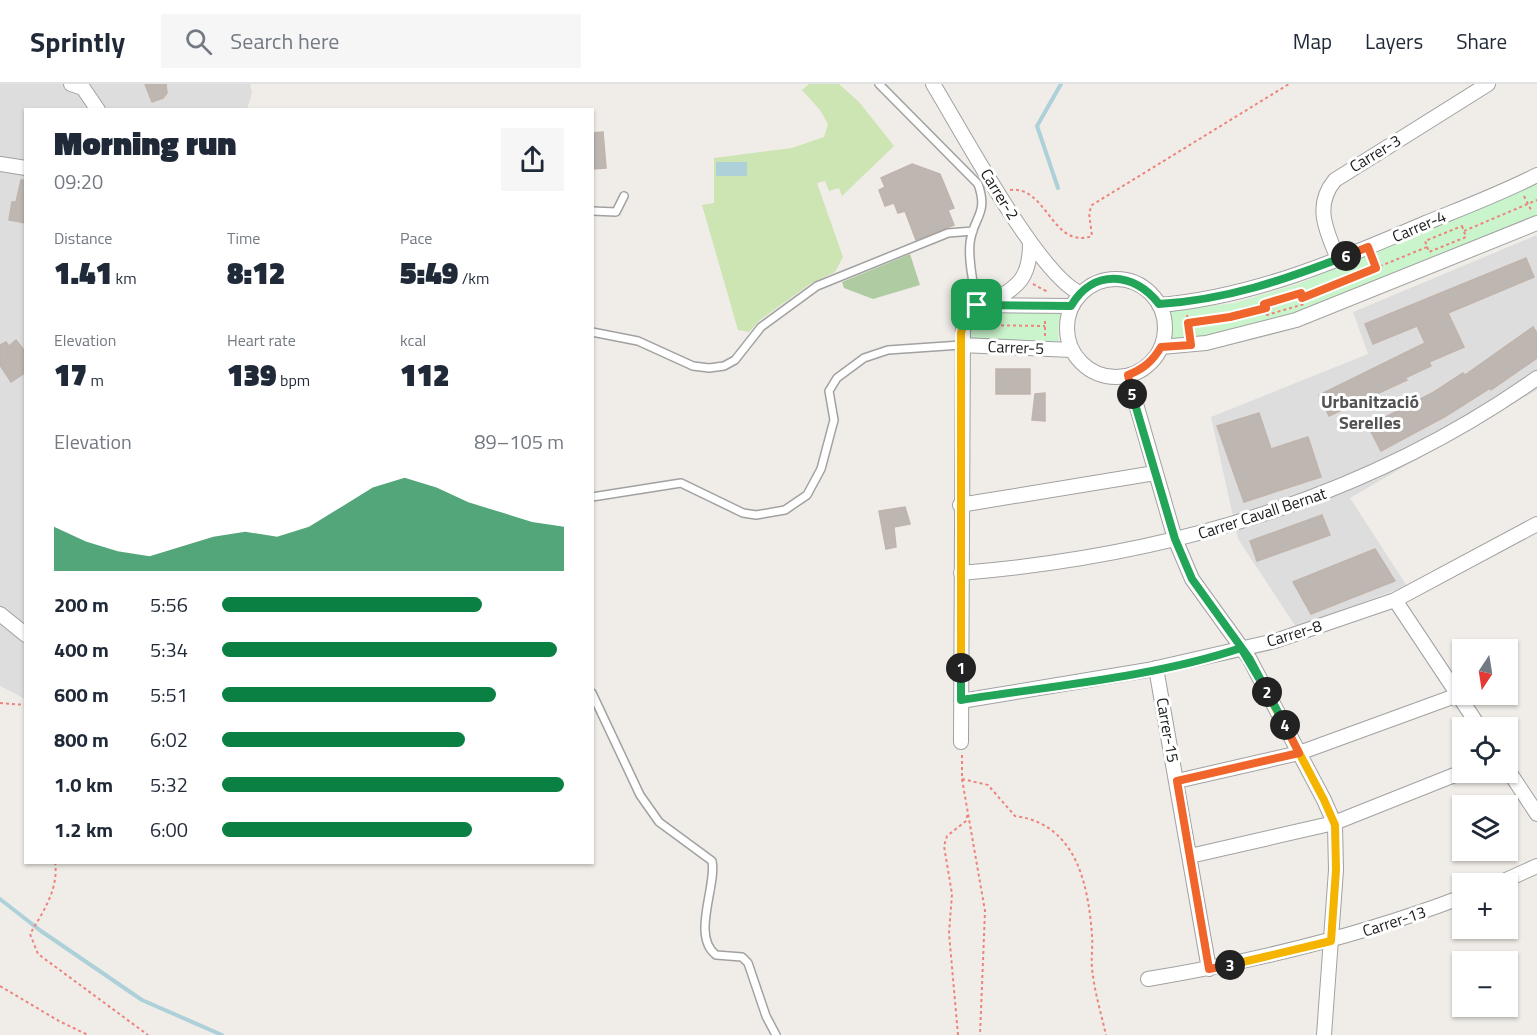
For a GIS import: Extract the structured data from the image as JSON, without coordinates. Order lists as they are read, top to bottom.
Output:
{
  "streets": {
    "street": [
      "Carrer-3",
      "Carrer-2",
      "Carrer-4",
      "Carrer-5",
      "Carrer Cavall Bernat",
      "Carrer-8",
      "Carrer-15",
      "Carrer-13"
    ]
  },
  "crossings": [
    ["Carrer-3", "Carrer-4"],
    ["Carrer-2", "Carrer-4"],
    ["Carrer-2", "Carrer-5"],
    ["Carrer-4", "Carrer-5"],
    ["Carrer-8", "Carrer-15"],
    ["Carrer-15", "Carrer-13"]
  ],
  "districts": ["Urbanització Serelles"],
  "north": "bottom",
  "page": {
    "header": "Sprintly",
    "search": "Search here",
    "nav": ["Map", "Layers", "Share"],
    "heading": ["Morning run", "09:20"],
    "stats": [
      ["Distance", "1.41 km"],
      ["Time", "8:12"],
      ["Pace", "5:49 /km"],
      ["Elevation", "17 m"],
      ["Heart rate", "139 bpm"],
      ["kcal", "112"]
    ],
    "pins": [
      "6",
      "5",
      "1",
      "2",
      "4",
      "3"
    ],
    "chart": ["Elevation", "89–105 m"],
    "list": [
      {
        "name": "200 m",
        "note": "5:56"
      },
      {
        "name": "400 m",
        "note": "5:34"
      },
      {
        "name": "600 m",
        "note": "5:51"
      },
      {
        "name": "800 m",
        "note": "6:02"
      },
      {
        "name": "1.0 km",
        "note": "5:32"
      },
      {
        "name": "1.2 km",
        "note": "6:00"
      }
    ],
    "map_buttons": ["+", "−"]
  }
}
